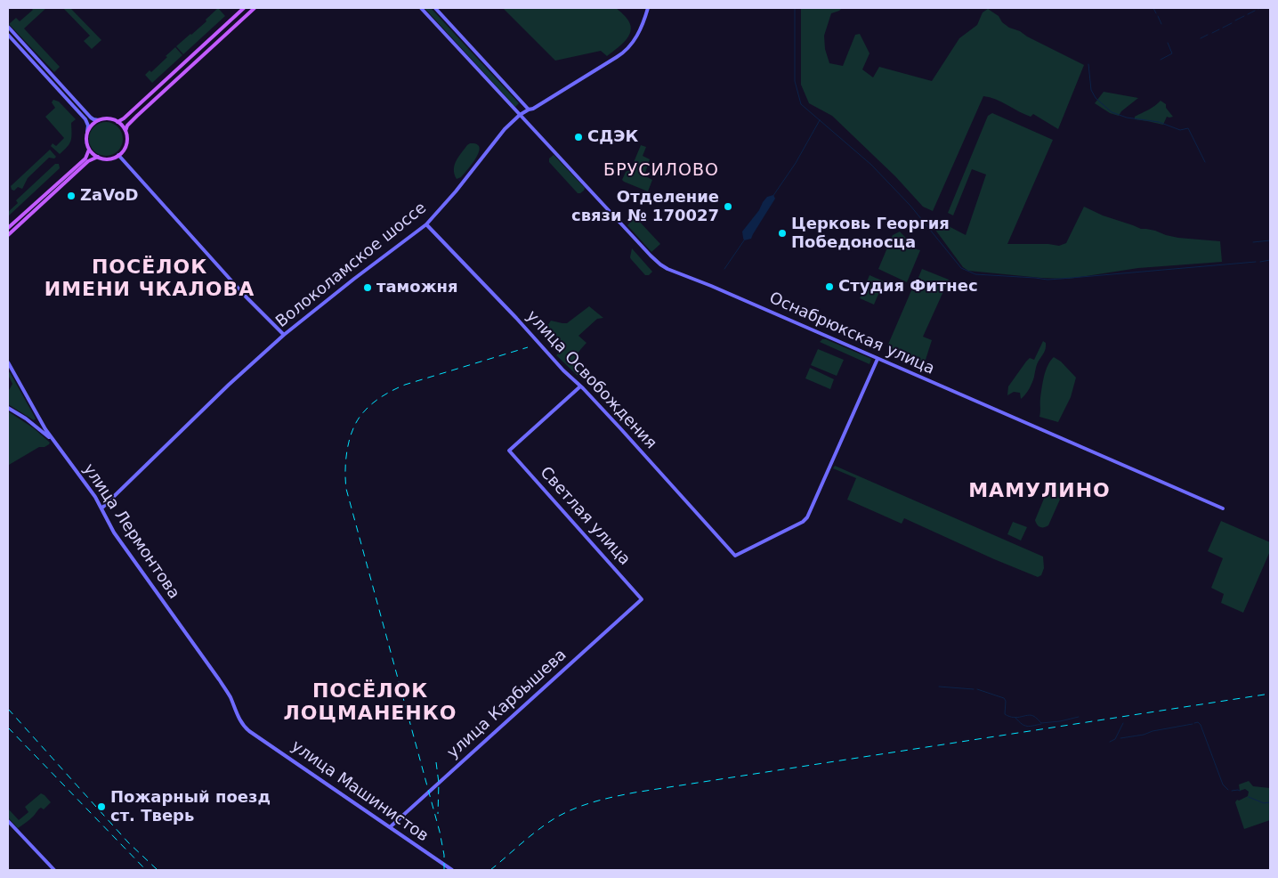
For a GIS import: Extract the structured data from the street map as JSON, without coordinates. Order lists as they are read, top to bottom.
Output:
{
  "streets": {
    "main road": [
      "Волоколамское шоссе",
      "Оснабрюкская улица",
      "улица Освобождения",
      "Светлая улица",
      "улица Лермонтова",
      "улица Карбышева",
      "улица Машинистов"
    ]
  },
  "crossings": [
    ["Волоколамское шоссе", "Оснабрюкская улица"],
    ["Волоколамское шоссе", "улица Освобождения"],
    ["Волоколамское шоссе", "улица Лермонтова"],
    ["Оснабрюкская улица", "улица Освобождения"],
    ["улица Освобождения", "Светлая улица"],
    ["Светлая улица", "улица Карбышева"],
    ["улица Лермонтова", "улица Машинистов"],
    ["улица Карбышева", "улица Машинистов"]
  ],
  "districts": [
    "БРУСИЛОВО",
    "ПОСЁЛОК ИМЕНИ ЧКАЛОВА",
    "МАМУЛИНО",
    "ПОСЁЛОК ЛОЦМАНЕНКО"
  ],
  "places": [
    "СДЭК",
    "ZaVoD",
    "Отделение связи № 170027",
    "Церковь Георгия Победоносца",
    "Студия Фитнес",
    "таможня",
    "Пожарный поезд ст. Тверь"
  ]
}
